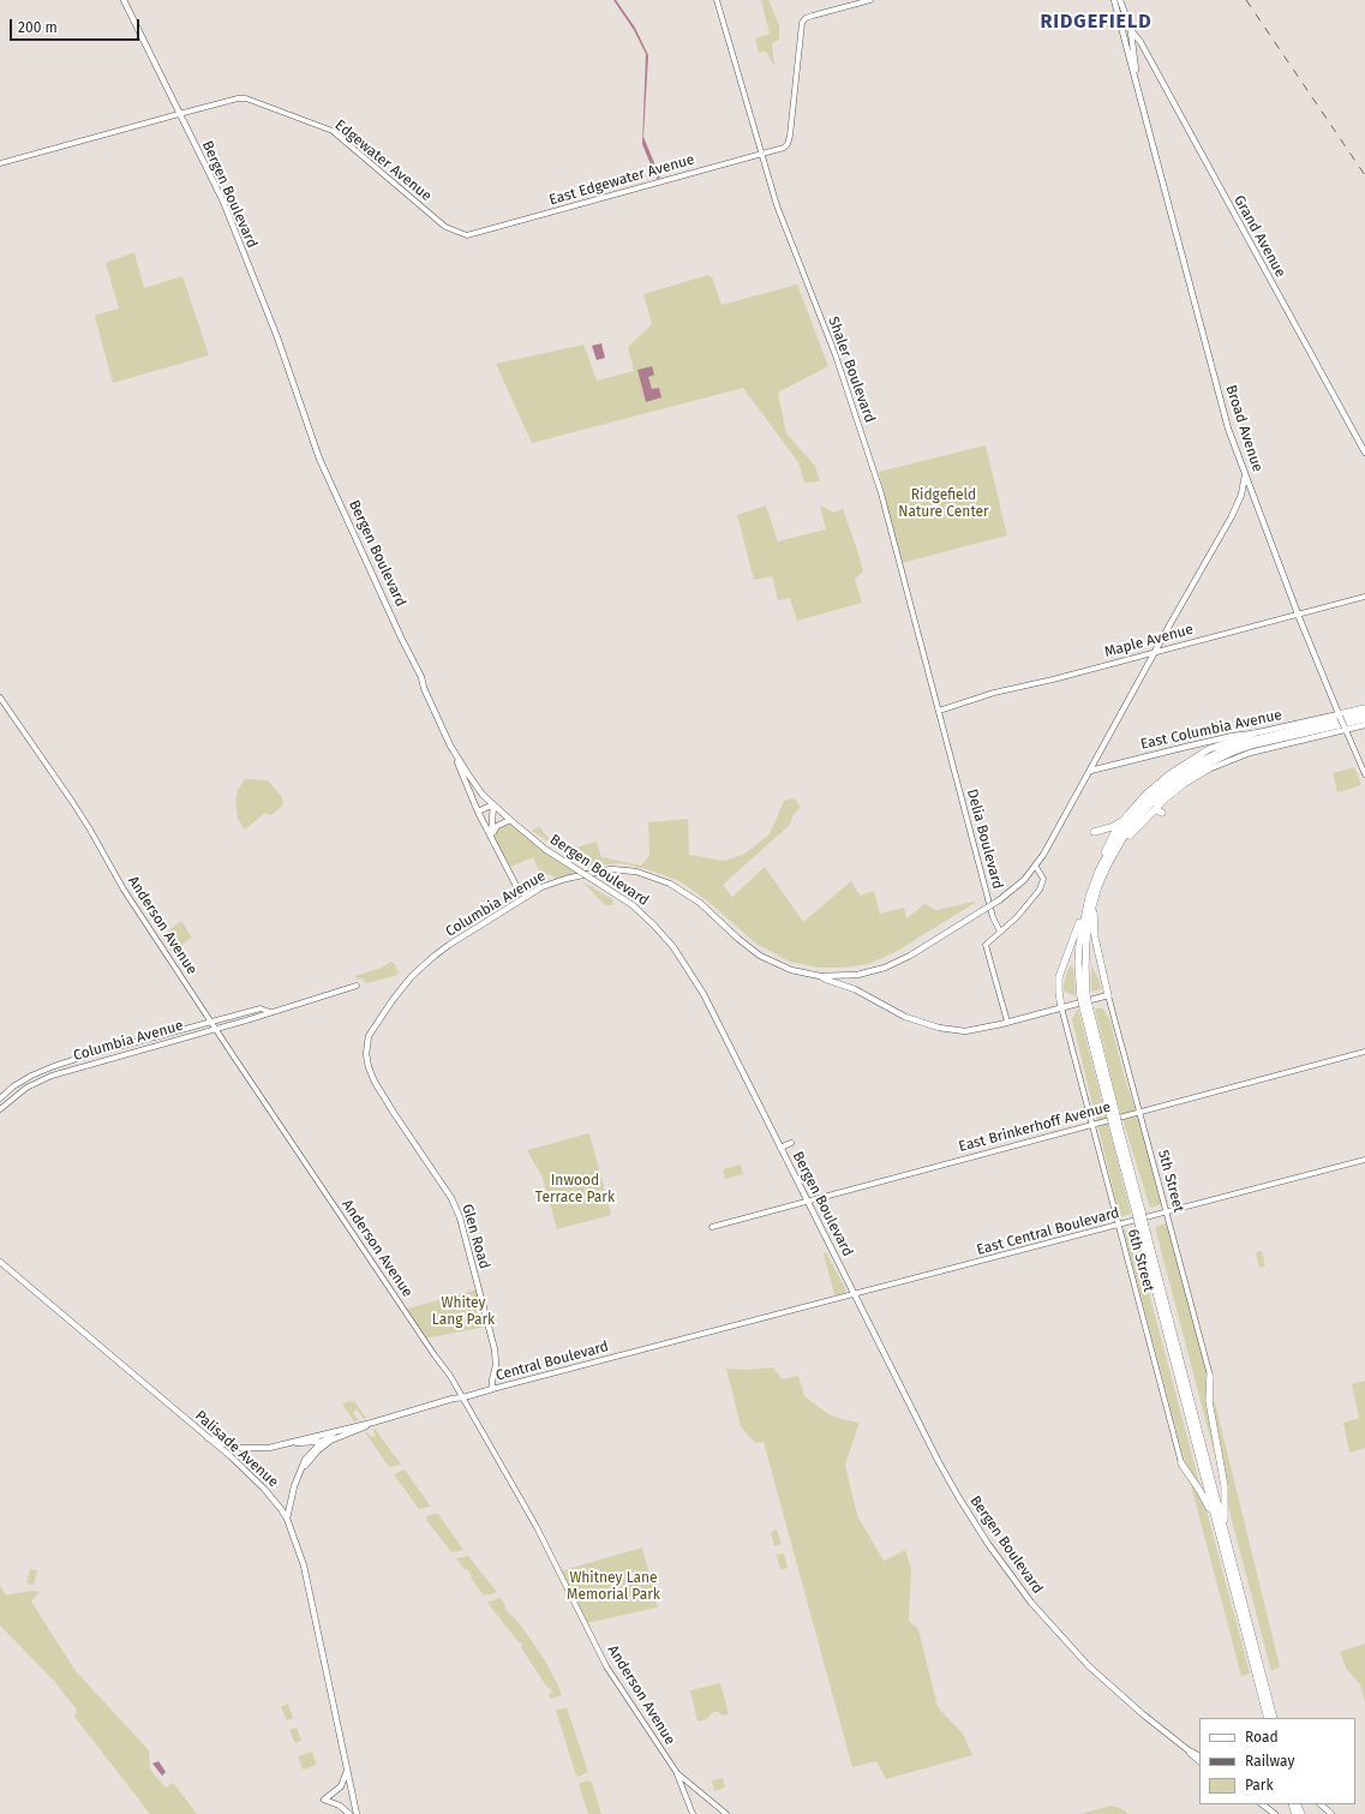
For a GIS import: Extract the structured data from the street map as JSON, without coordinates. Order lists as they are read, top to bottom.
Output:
{
  "streets": {
    "main road": [
      "Bergen Boulevard",
      "Grand Avenue",
      "Broad Avenue",
      "East Columbia Avenue",
      "Columbia Avenue",
      "Glen Road",
      "Central Boulevard",
      "Palisade Avenue"
    ],
    "street": [
      "Edgewater Avenue",
      "East Edgewater Avenue",
      "Shaler Boulevard",
      "Maple Avenue",
      "Delia Boulevard",
      "Anderson Avenue",
      "East Brinkerhoff Avenue",
      "5th Street",
      "East Central Boulevard",
      "6th Street"
    ]
  },
  "crossings": [
    ["Edgewater Avenue", "East Edgewater Avenue"],
    ["Edgewater Avenue", "Bergen Boulevard"],
    ["East Edgewater Avenue", "Shaler Boulevard"],
    ["Bergen Boulevard", "East Brinkerhoff Avenue"],
    ["Bergen Boulevard", "East Central Boulevard"],
    ["Grand Avenue", "Broad Avenue"],
    ["Shaler Boulevard", "Maple Avenue"],
    ["Shaler Boulevard", "Delia Boulevard"],
    ["Broad Avenue", "Maple Avenue"],
    ["Broad Avenue", "East Columbia Avenue"],
    ["Columbia Avenue", "Anderson Avenue"],
    ["Columbia Avenue", "Glen Road"],
    ["Anderson Avenue", "Central Boulevard"],
    ["East Brinkerhoff Avenue", "5th Street"],
    ["East Brinkerhoff Avenue", "6th Street"],
    ["5th Street", "East Central Boulevard"],
    ["East Central Boulevard", "6th Street"],
    ["East Central Boulevard", "Central Boulevard"],
    ["Glen Road", "Central Boulevard"],
    ["Central Boulevard", "Palisade Avenue"]
  ],
  "districts": ["RIDGEFIELD"],
  "parks": [
    "Ridgefield Nature Center",
    "Inwood Terrace Park",
    "Whitey Lang Park",
    "Whitney Lane Memorial Park"
  ],
  "legend": ["Road", "Railway", "Park"],
  "scale_bar": "200 m"
}
